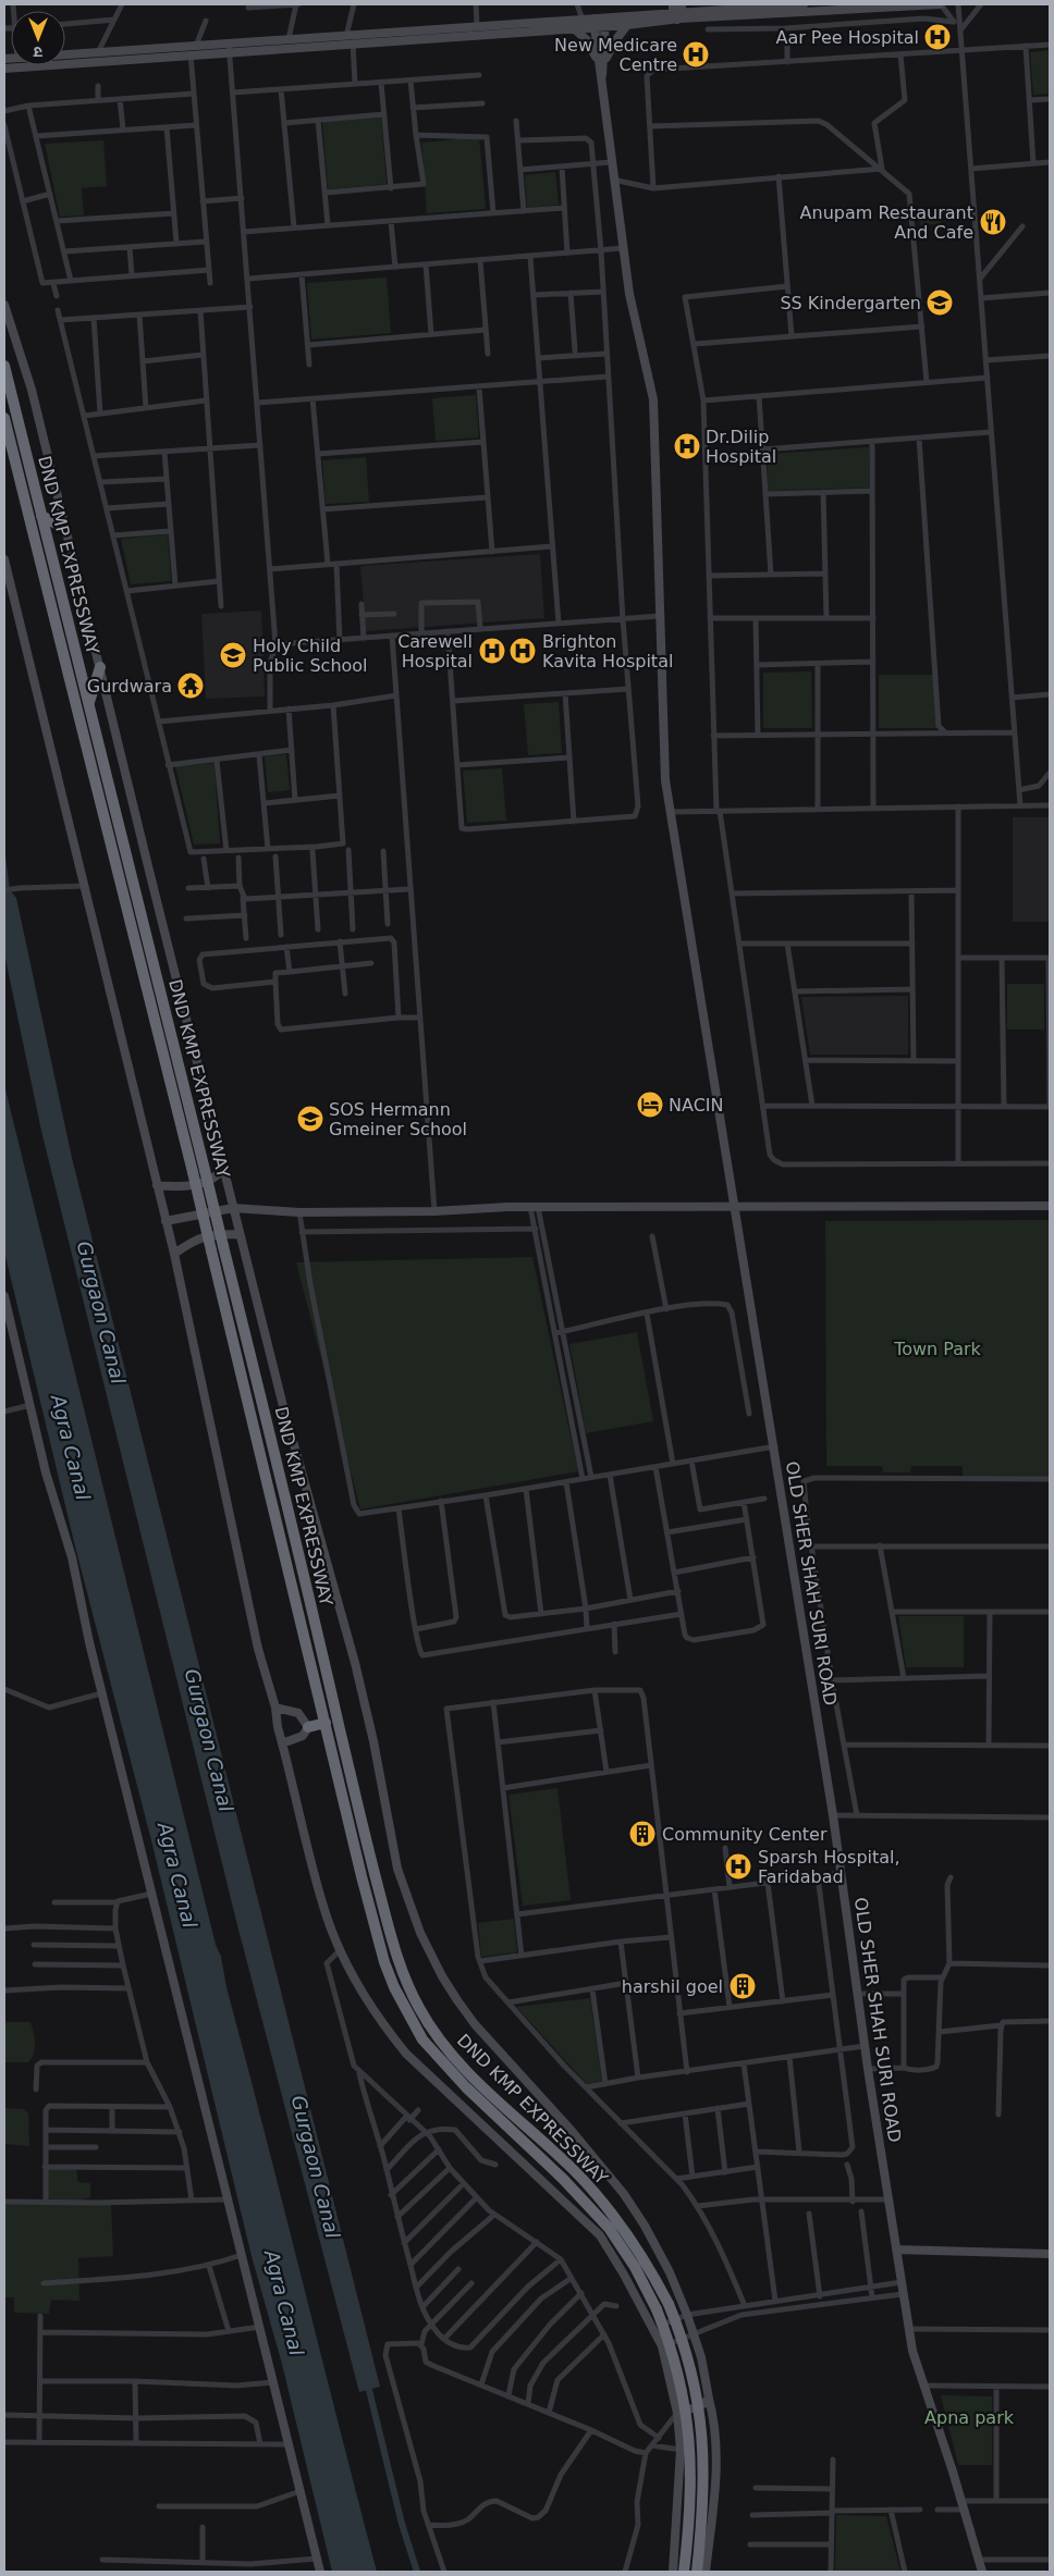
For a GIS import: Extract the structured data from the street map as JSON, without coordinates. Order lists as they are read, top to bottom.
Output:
{
  "streets": {
    "highway": ["DND KMP EXPRESSWAY"],
    "street": ["OLD SHER SHAH SURI ROAD"]
  },
  "water": ["Gurgaon Canal", "Agra Canal"],
  "parks": ["Town Park", "Apna park"],
  "places": {
    "hospital": [
      "Aar Pee Hospital",
      "New Medicare Centre",
      "Dr.Dilip Hospital",
      "Carewell Hospital",
      "Brighton Kavita Hospital",
      "Sparsh Hospital, Faridabad"
    ],
    "restaurant": ["Anupam Restaurant And Cafe"],
    "school or university": ["SS Kindergarten", "Holy Child Public School", "SOS Hermann Gmeiner School"],
    "temple": ["Gurdwara"],
    "hotel": ["NACIN"],
    "building": ["Community Center", "harshil goel"]
  },
  "north": "bottom"
}
